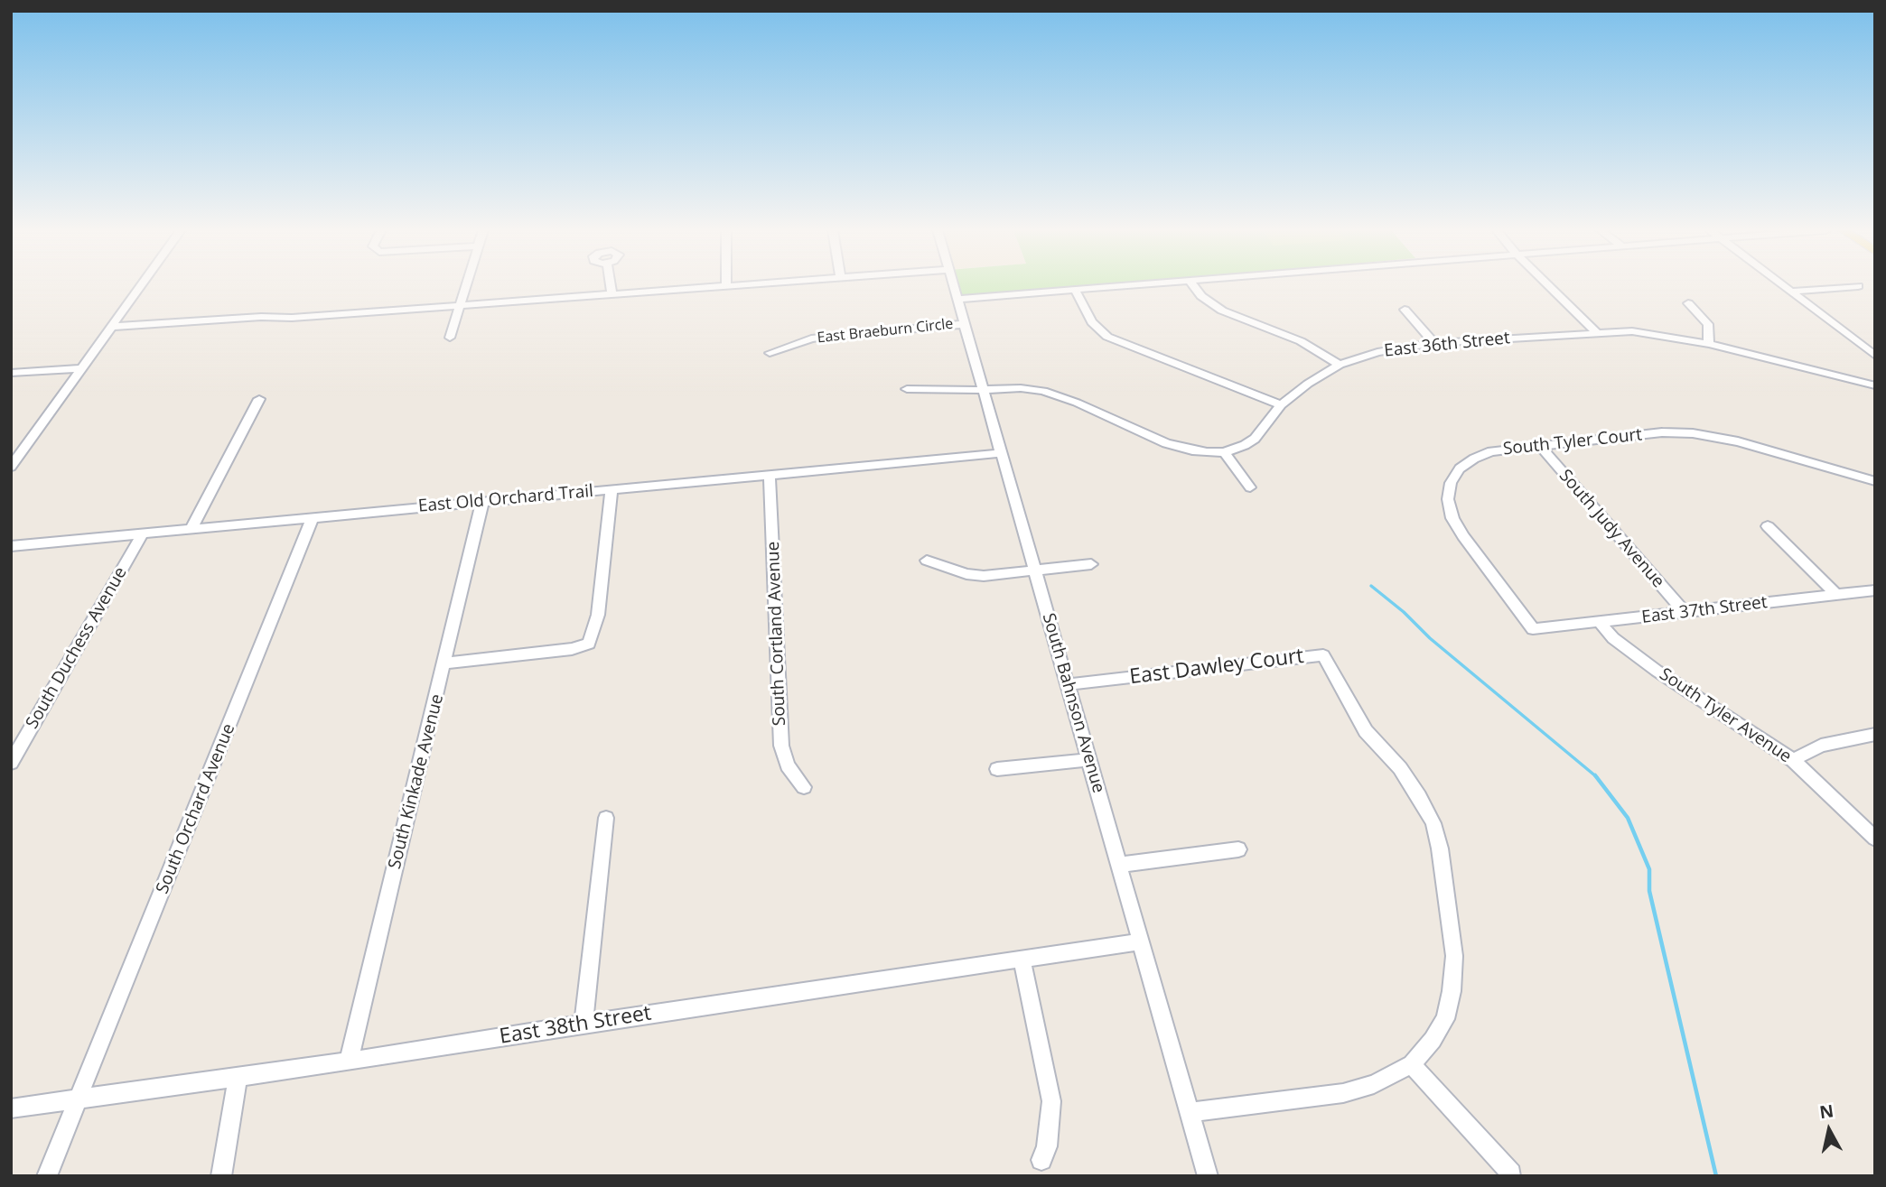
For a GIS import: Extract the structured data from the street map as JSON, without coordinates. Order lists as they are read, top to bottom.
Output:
{
  "streets": {
    "street": [
      "East Braeburn Circle",
      "East 36th Street",
      "South Tyler Court",
      "East Old Orchard Trail",
      "South Judy Avenue",
      "East 37th Street",
      "South Cortland Avenue",
      "South Duchess Avenue",
      "East Dawley Court",
      "South Bahnson Avenue",
      "South Tyler Avenue",
      "South Kinkade Avenue",
      "South Orchard Avenue",
      "East 38th Street"
    ]
  },
  "crossings": [
    ["East Braeburn Circle", "South Bahnson Avenue"],
    ["East 36th Street", "South Bahnson Avenue"],
    ["South Tyler Court", "South Judy Avenue"],
    ["South Tyler Court", "East 37th Street"],
    ["East Old Orchard Trail", "South Cortland Avenue"],
    ["East Old Orchard Trail", "South Duchess Avenue"],
    ["East Old Orchard Trail", "South Bahnson Avenue"],
    ["East Old Orchard Trail", "South Kinkade Avenue"],
    ["East Old Orchard Trail", "South Orchard Avenue"],
    ["South Judy Avenue", "East 37th Street"],
    ["East 37th Street", "South Tyler Avenue"],
    ["East Dawley Court", "South Bahnson Avenue"],
    ["South Bahnson Avenue", "East 38th Street"],
    ["South Kinkade Avenue", "East 38th Street"],
    ["South Orchard Avenue", "East 38th Street"]
  ],
  "north": "top"
}
